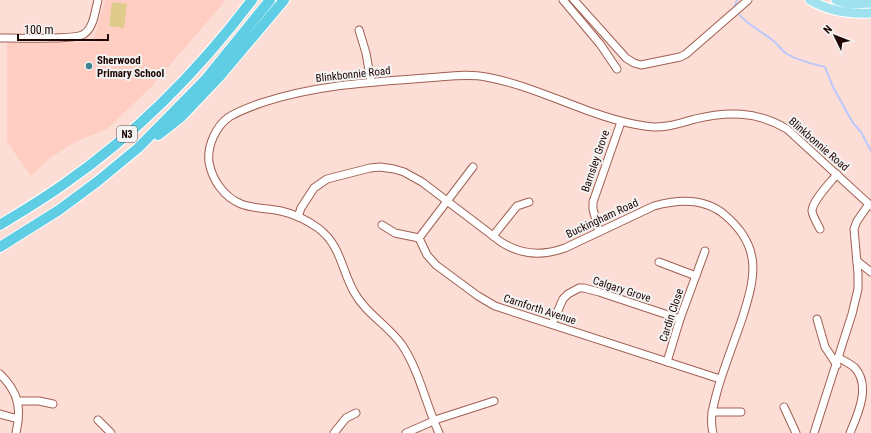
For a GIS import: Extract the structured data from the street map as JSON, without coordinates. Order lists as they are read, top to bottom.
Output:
{
  "streets": {
    "highway": ["N3"],
    "street": [
      "Blinkbonnie Road",
      "Barnsley Grove",
      "Buckingham Road",
      "Calgary Grove",
      "Carnforth Avenue",
      "Cardin Close"
    ]
  },
  "crossings": [
    ["Blinkbonnie Road", "Barnsley Grove"],
    ["Blinkbonnie Road", "Buckingham Road"],
    ["Barnsley Grove", "Buckingham Road"],
    ["Buckingham Road", "Carnforth Avenue"],
    ["Calgary Grove", "Carnforth Avenue"],
    ["Calgary Grove", "Cardin Close"],
    ["Carnforth Avenue", "Cardin Close"]
  ],
  "places": ["Sherwood Primary School"],
  "scale_bar": "100 m",
  "north": "top left"
}
